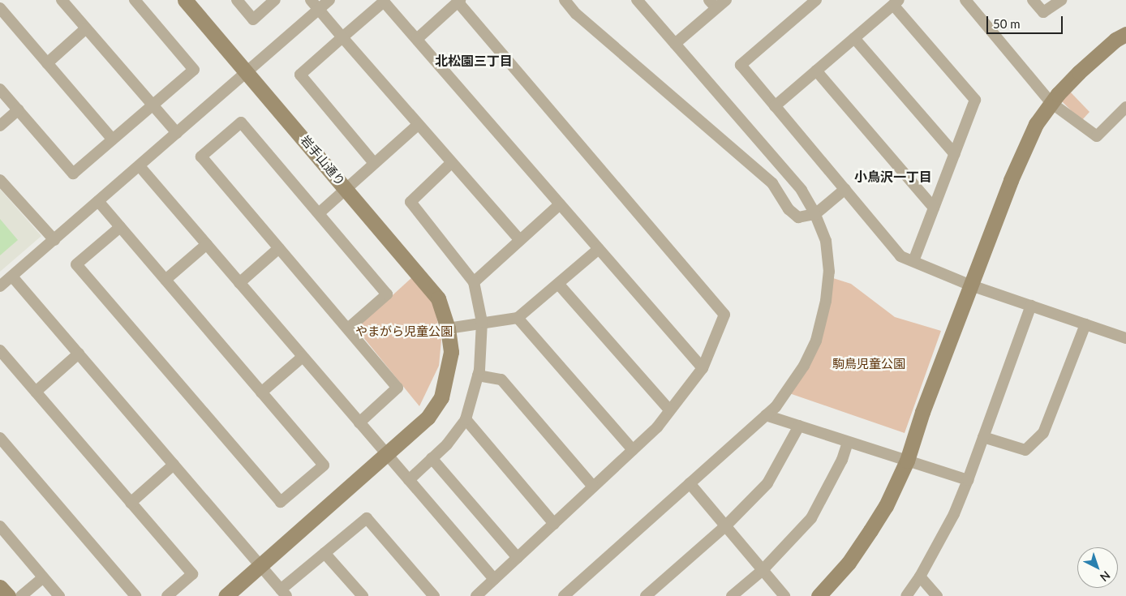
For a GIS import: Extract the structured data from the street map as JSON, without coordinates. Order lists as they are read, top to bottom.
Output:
{
  "streets": {
    "street": ["岩手山通り"]
  },
  "districts": ["北松園三丁目", "小鳥沢一丁目"],
  "parks": ["やまがら児童公園", "駒鳥児童公園"],
  "scale_bar": "50 m",
  "north": "bottom right"
}
